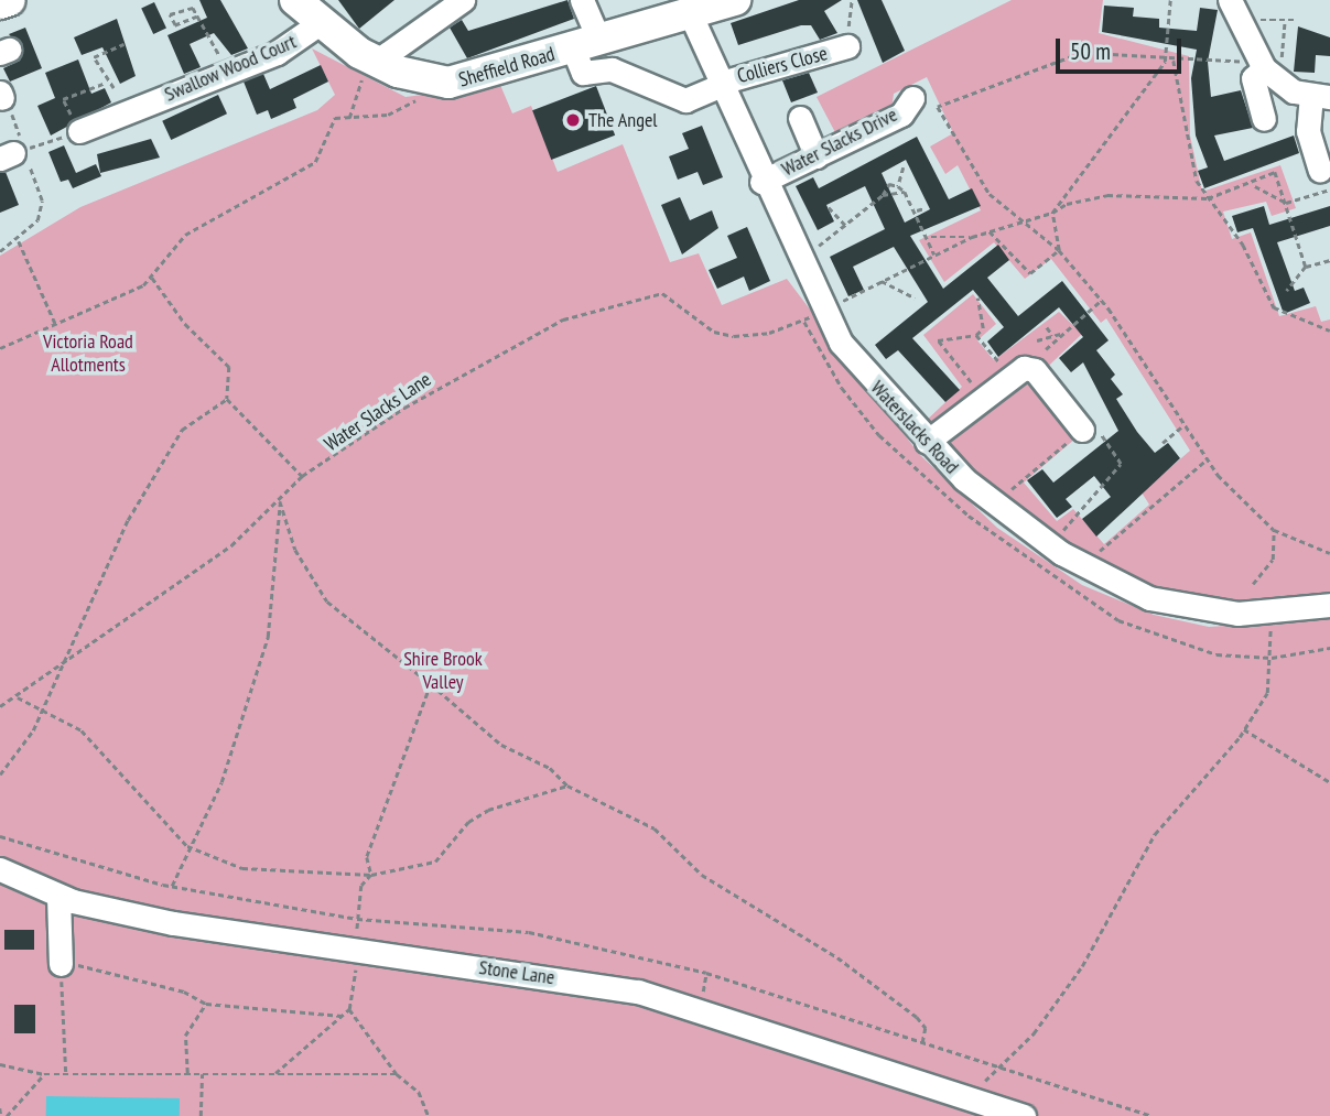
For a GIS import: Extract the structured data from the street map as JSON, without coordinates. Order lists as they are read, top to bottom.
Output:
{
  "streets": {
    "main road": ["Sheffield Road"],
    "street": [
      "Colliers Close",
      "Swallow Wood Court",
      "Water Slacks Drive",
      "Waterslacks Road",
      "Stone Lane"
    ],
    "path": ["Water Slacks Lane"]
  },
  "crossings": [
    ["Colliers Close", "Sheffield Road"],
    ["Colliers Close", "Waterslacks Road"],
    ["Sheffield Road", "Swallow Wood Court"],
    ["Sheffield Road", "Waterslacks Road"],
    ["Water Slacks Drive", "Waterslacks Road"]
  ],
  "parks": ["Victoria Road Allotments", "Shire Brook Valley"],
  "places": ["The Angel"],
  "scale_bar": "50 m"
}
